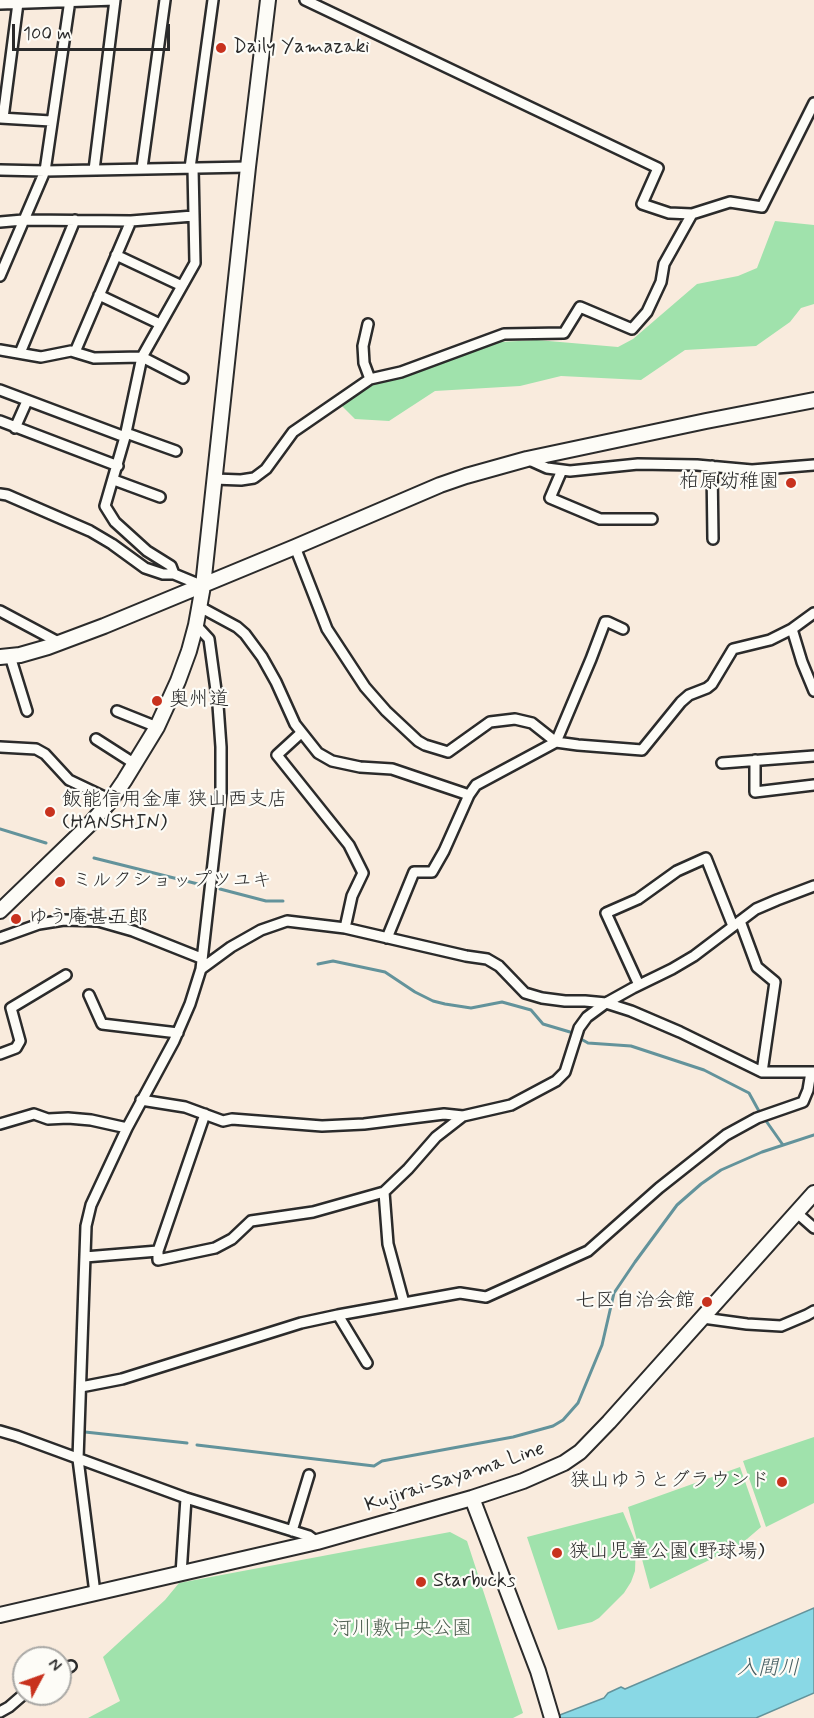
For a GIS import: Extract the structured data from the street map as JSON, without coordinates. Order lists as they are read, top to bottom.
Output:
{
  "streets": {
    "street": ["Kujirai-Sayama Line"]
  },
  "water": ["入間川"],
  "parks": ["河川敷中央公園"],
  "places": [
    "Daily Yamazaki",
    "柏原幼稚園",
    "奥州道",
    "飯能信用金庫 狭山西支店 (HANSHIN)",
    "ミルクショップツユキ",
    "ゆう庵甚五郎",
    "七区自治会館",
    "狭山ゆうとグラウンド",
    "狭山児童公園(野球場)",
    "Starbucks"
  ],
  "scale_bar": "100 m",
  "north": "top right"
}
